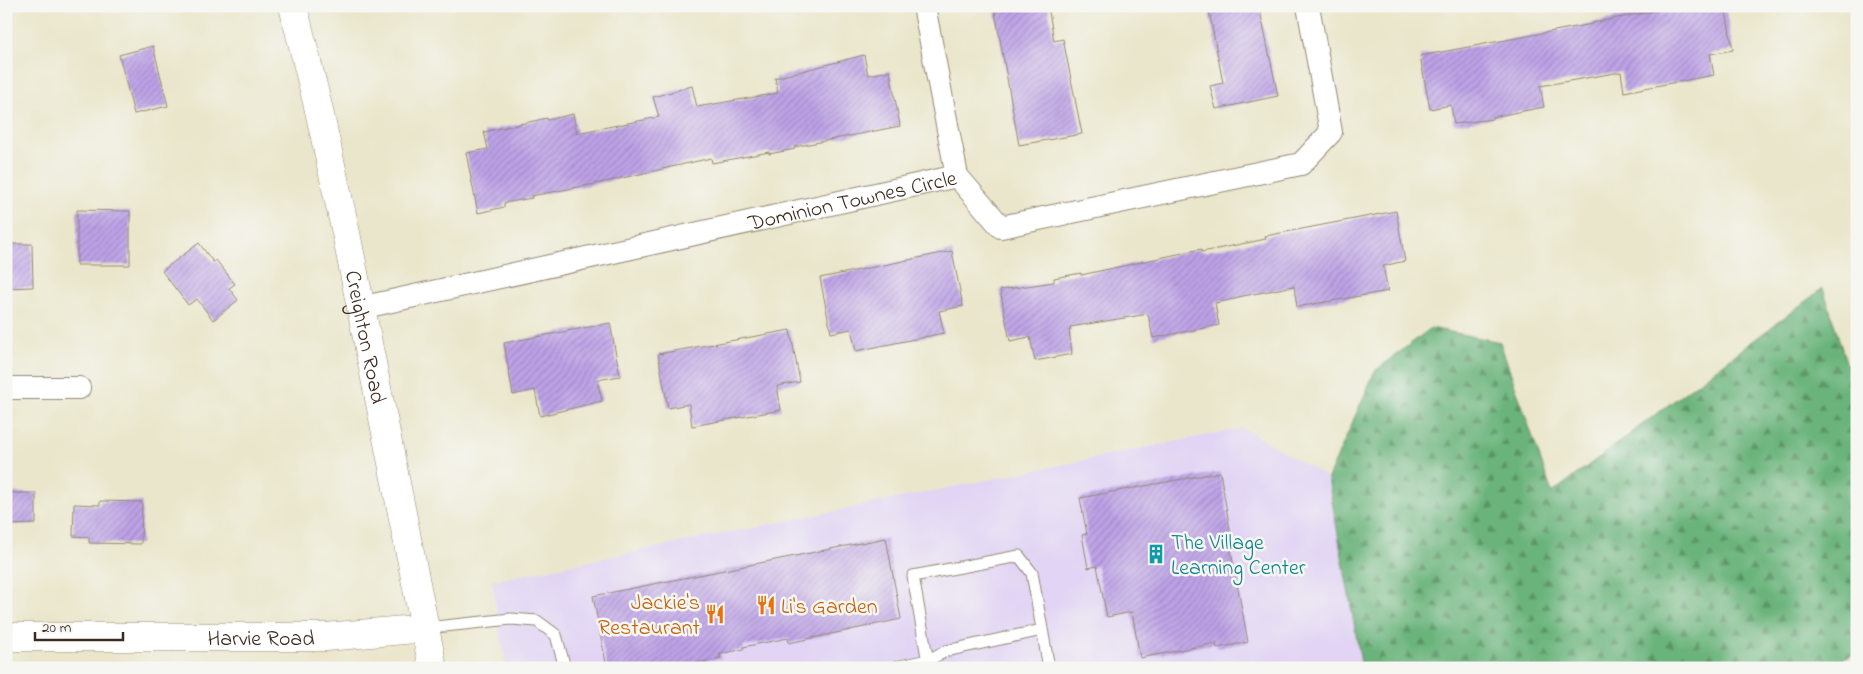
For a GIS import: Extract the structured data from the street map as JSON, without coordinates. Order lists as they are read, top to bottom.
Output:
{
  "streets": {
    "main road": ["Creighton Road", "Harvie Road"],
    "street": ["Dominion Townes Circle"]
  },
  "crossings": [
    ["Dominion Townes Circle", "Creighton Road"],
    ["Creighton Road", "Harvie Road"]
  ],
  "places": {
    "building": ["The Village Learning Center"],
    "restaurant": ["Li's Garden", "Jackie's Restaurant"]
  },
  "scale_bar": "20 m"
}
